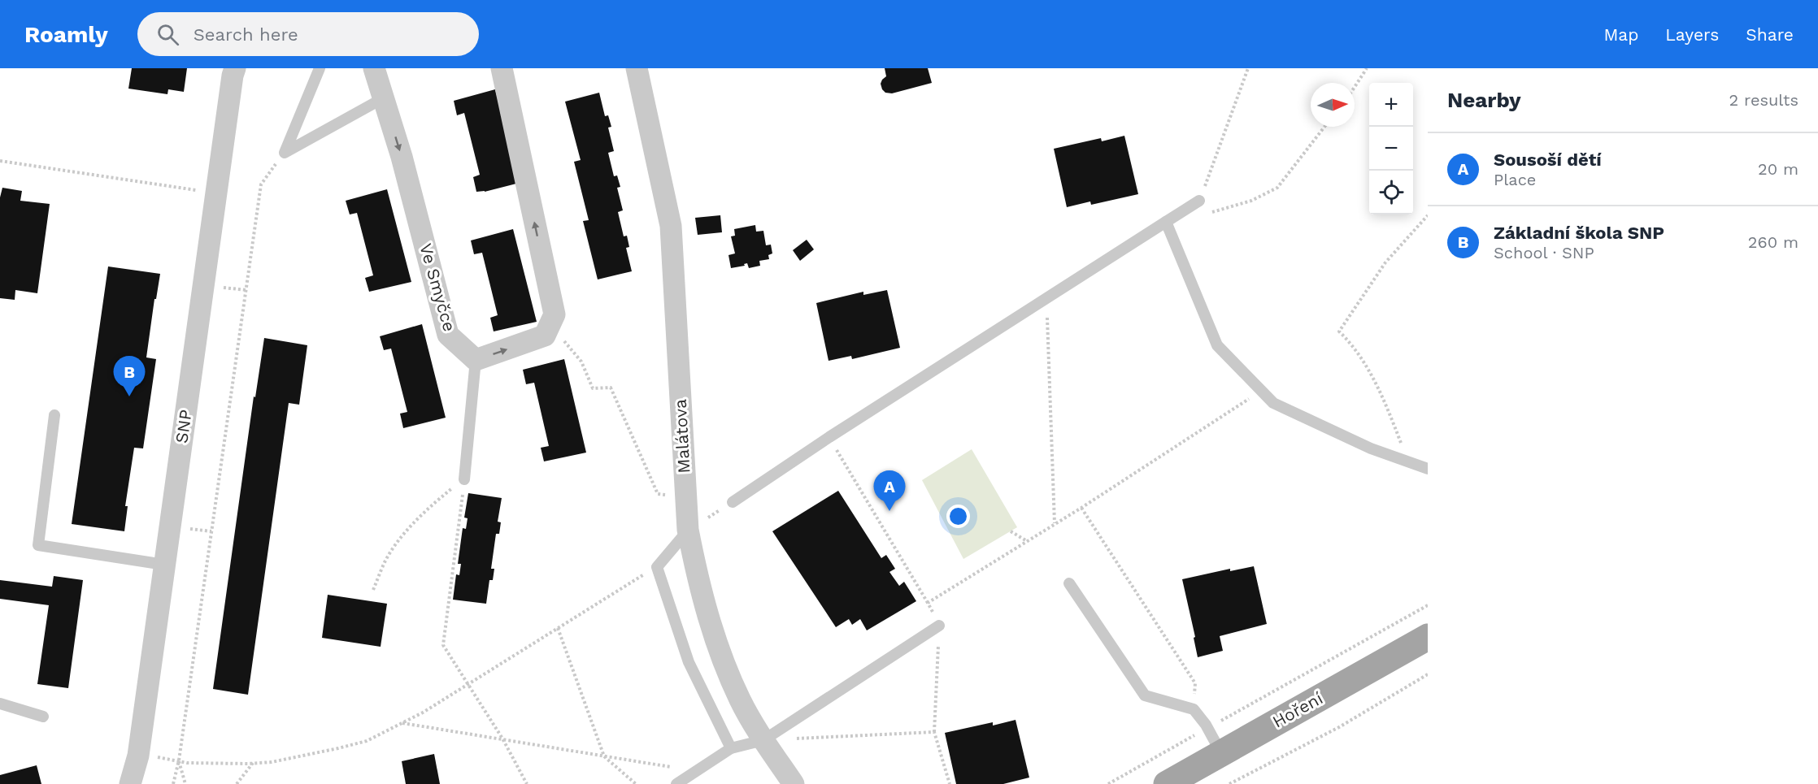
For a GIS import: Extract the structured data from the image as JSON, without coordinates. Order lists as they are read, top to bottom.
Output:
{
  "streets": {
    "main road": ["Hoření"],
    "street": ["Ve Smyčce", "SNP", "Malátova"]
  },
  "one_way": ["Ve Smyčce"],
  "north": "right",
  "page": {
    "header": "Roamly",
    "search": "Search here",
    "nav": ["Map", "Layers", "Share"],
    "heading": ["Nearby", "2 results"],
    "map_buttons": ["+", "−"],
    "list": [
      {
        "mark": "A",
        "name": "Sousoší dětí",
        "note": "Place",
        "value": "20 m"
      },
      {
        "mark": "B",
        "name": "Základní škola SNP",
        "note": "School · SNP",
        "value": "260 m"
      }
    ],
    "pins": ["B", "A"]
  }
}
